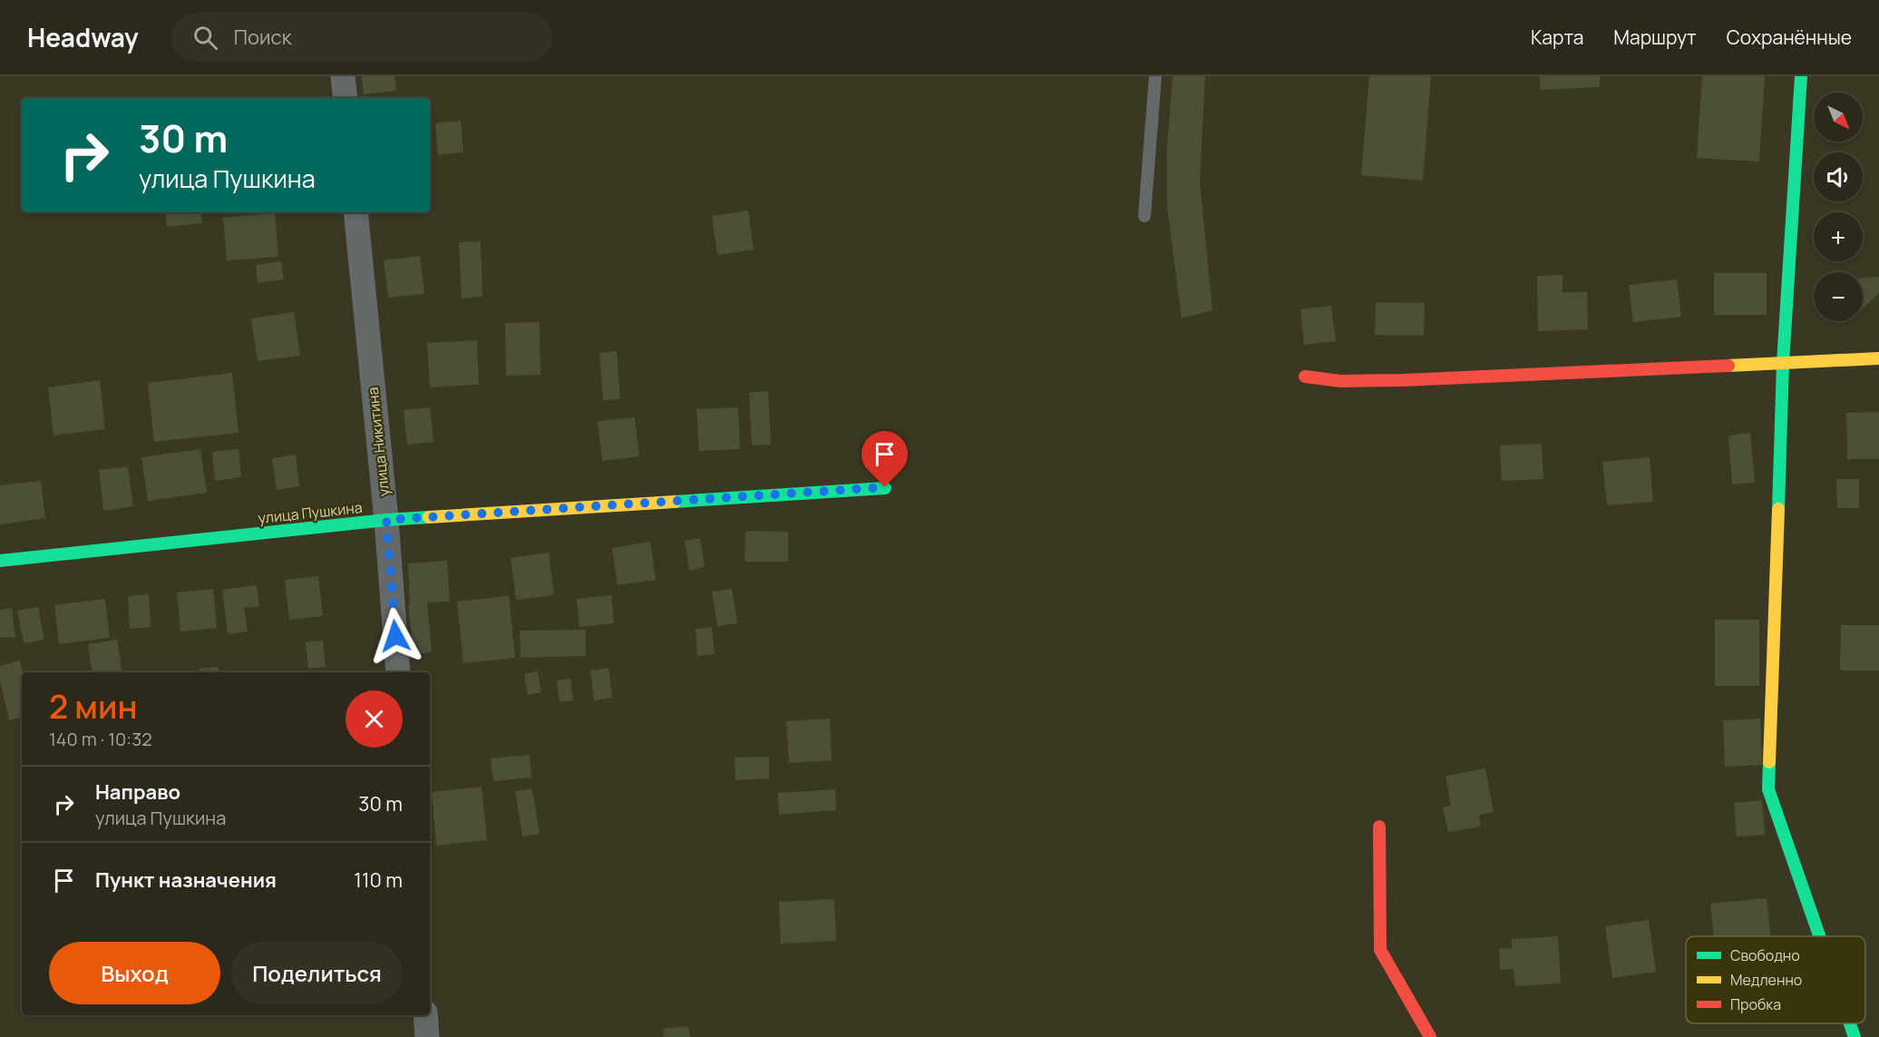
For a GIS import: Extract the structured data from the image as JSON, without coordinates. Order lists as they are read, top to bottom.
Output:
{
  "streets": {
    "street": ["улица Никитина", "улица Пушкина"]
  },
  "crossings": [
    ["улица Никитина", "улица Пушкина"]
  ],
  "legend": ["Свободно", "Медленно", "Пробка"],
  "north": "bottom right",
  "page": {
    "header": "Headway",
    "search": "Поиск",
    "nav": ["Карта", "Маршрут", "Сохранённые"],
    "map_buttons": ["+", "−"],
    "turn": ["30 m", "улица Пушкина"],
    "heading": ["2 мин", "140 m · 10:32"],
    "list": [
      {
        "name": "Направо",
        "note": "улица Пушкина",
        "value": "30 m"
      },
      {
        "name": "Пункт назначения",
        "value": "110 m"
      }
    ],
    "buttons": ["Выход", "Поделиться"]
  }
}
